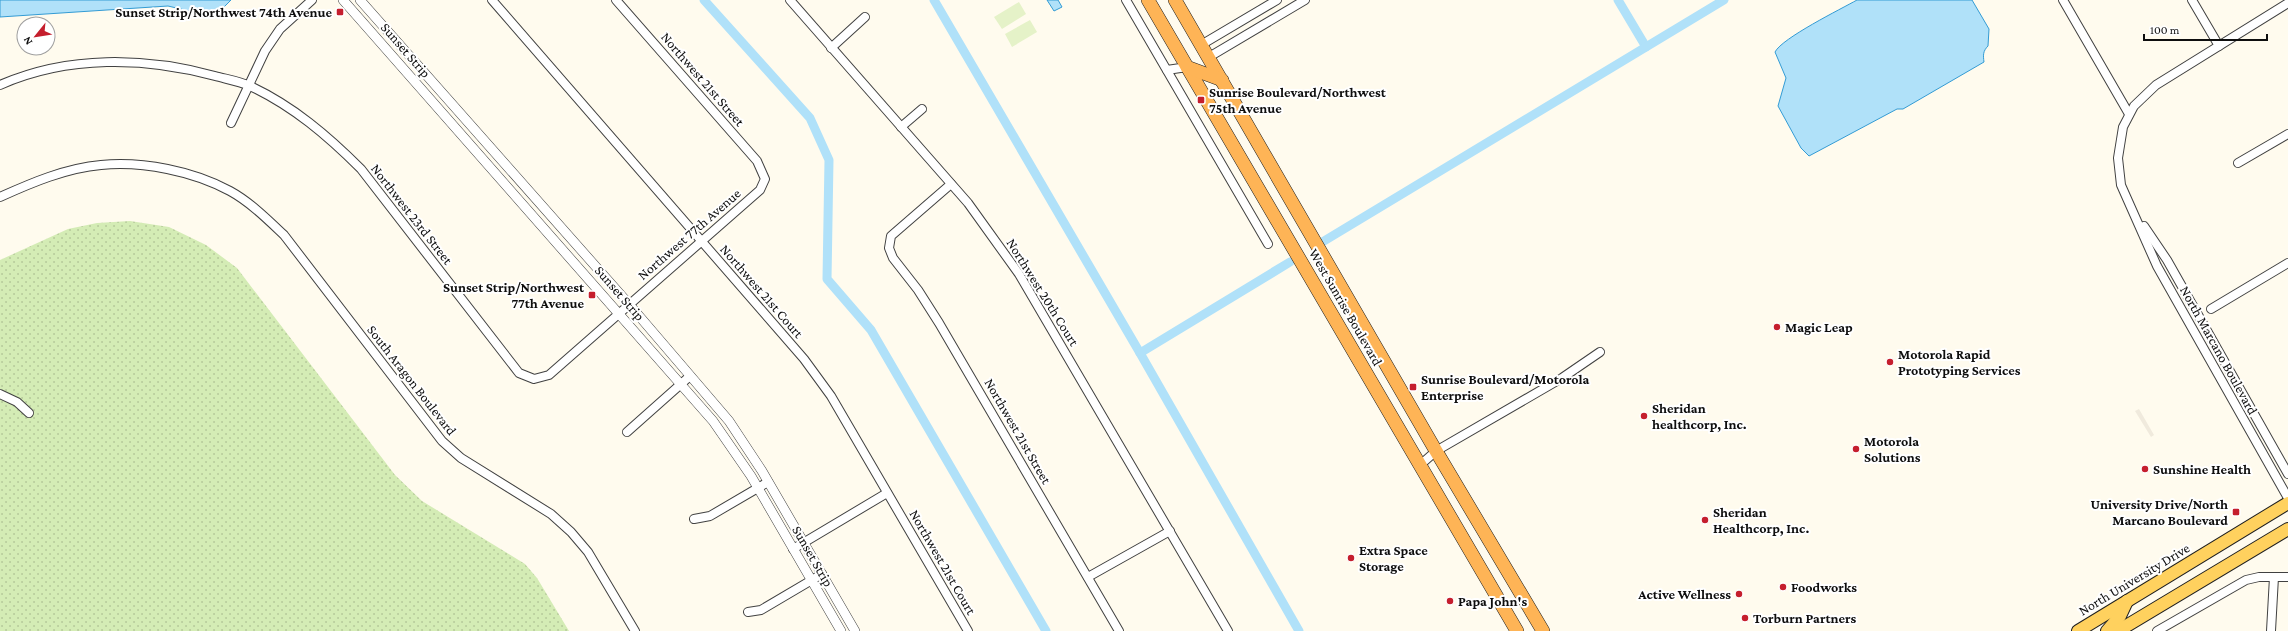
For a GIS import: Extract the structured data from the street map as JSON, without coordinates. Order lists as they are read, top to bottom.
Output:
{
  "streets": {
    "highway": ["West Sunrise Boulevard"],
    "main road": ["North University Drive"],
    "street": [
      "Sunset Strip",
      "Northwest 21st Street",
      "Northwest 23rd Street",
      "Northwest 77th Avenue",
      "Northwest 21st Court",
      "Northwest 20th Court",
      "North Marcano Boulevard",
      "South Aragon Boulevard"
    ]
  },
  "crossings": [
    ["Sunset Strip", "Northwest 77th Avenue"],
    ["Northwest 21st Street", "Northwest 77th Avenue"],
    ["Northwest 21st Street", "Northwest 20th Court"],
    ["Northwest 23rd Street", "Northwest 77th Avenue"],
    ["Northwest 77th Avenue", "Northwest 21st Court"]
  ],
  "places": {
    "transit": [
      "Sunset Strip/Northwest 74th Avenue",
      "Sunrise Boulevard/Northwest 75th Avenue",
      "Sunset Strip/Northwest 77th Avenue",
      "Sunrise Boulevard/Motorola Enterprise",
      "University Drive/North Marcano Boulevard"
    ],
    "other": [
      "Magic Leap",
      "Motorola Rapid Prototyping Services",
      "Sheridan healthcorp, Inc.",
      "Motorola Solutions",
      "Sunshine Health",
      "Sheridan Healthcorp, Inc.",
      "Extra Space Storage",
      "Foodworks",
      "Active Wellness",
      "Papa John's",
      "Torburn Partners"
    ]
  },
  "scale_bar": "100 m",
  "north": "bottom left"
}
